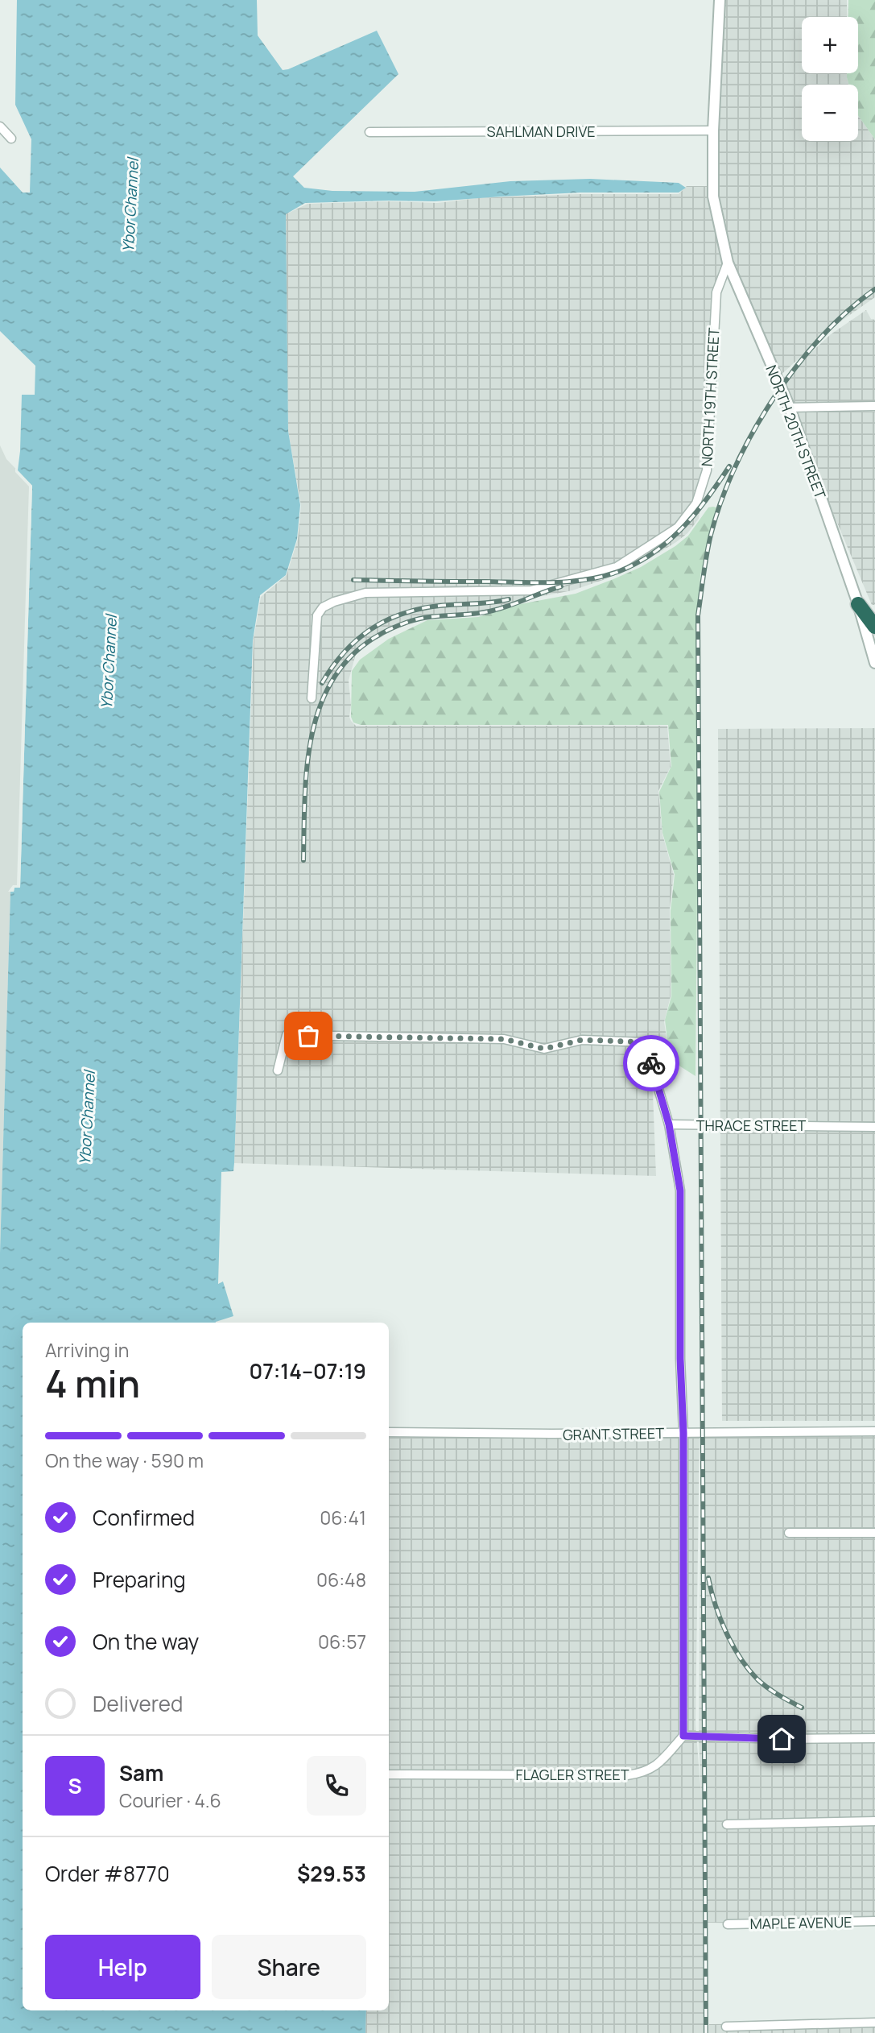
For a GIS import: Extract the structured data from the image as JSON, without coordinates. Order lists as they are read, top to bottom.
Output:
{
  "streets": {
    "street": [
      "SAHLMAN DRIVE",
      "NORTH 19TH STREET",
      "NORTH 20TH STREET",
      "THRACE STREET",
      "GRANT STREET",
      "FLAGLER STREET",
      "MAPLE AVENUE"
    ]
  },
  "crossings": [
    ["NORTH 19TH STREET", "NORTH 20TH STREET"]
  ],
  "water": ["Ybor Channel"],
  "page": {
    "map_buttons": ["+", "−"],
    "heading": ["4 min", "Arriving in", "07:14–07:19"],
    "panel": [
      "Sam",
      "Courier · 4.6",
      "Order #8770",
      "$29.53"
    ],
    "bar": "On the way · 590 m",
    "list": [
      ["Confirmed", "06:41"],
      ["Preparing", "06:48"],
      ["On the way", "06:57"],
      "Delivered"
    ],
    "round": "S",
    "buttons": ["Help", "Share"]
  }
}
